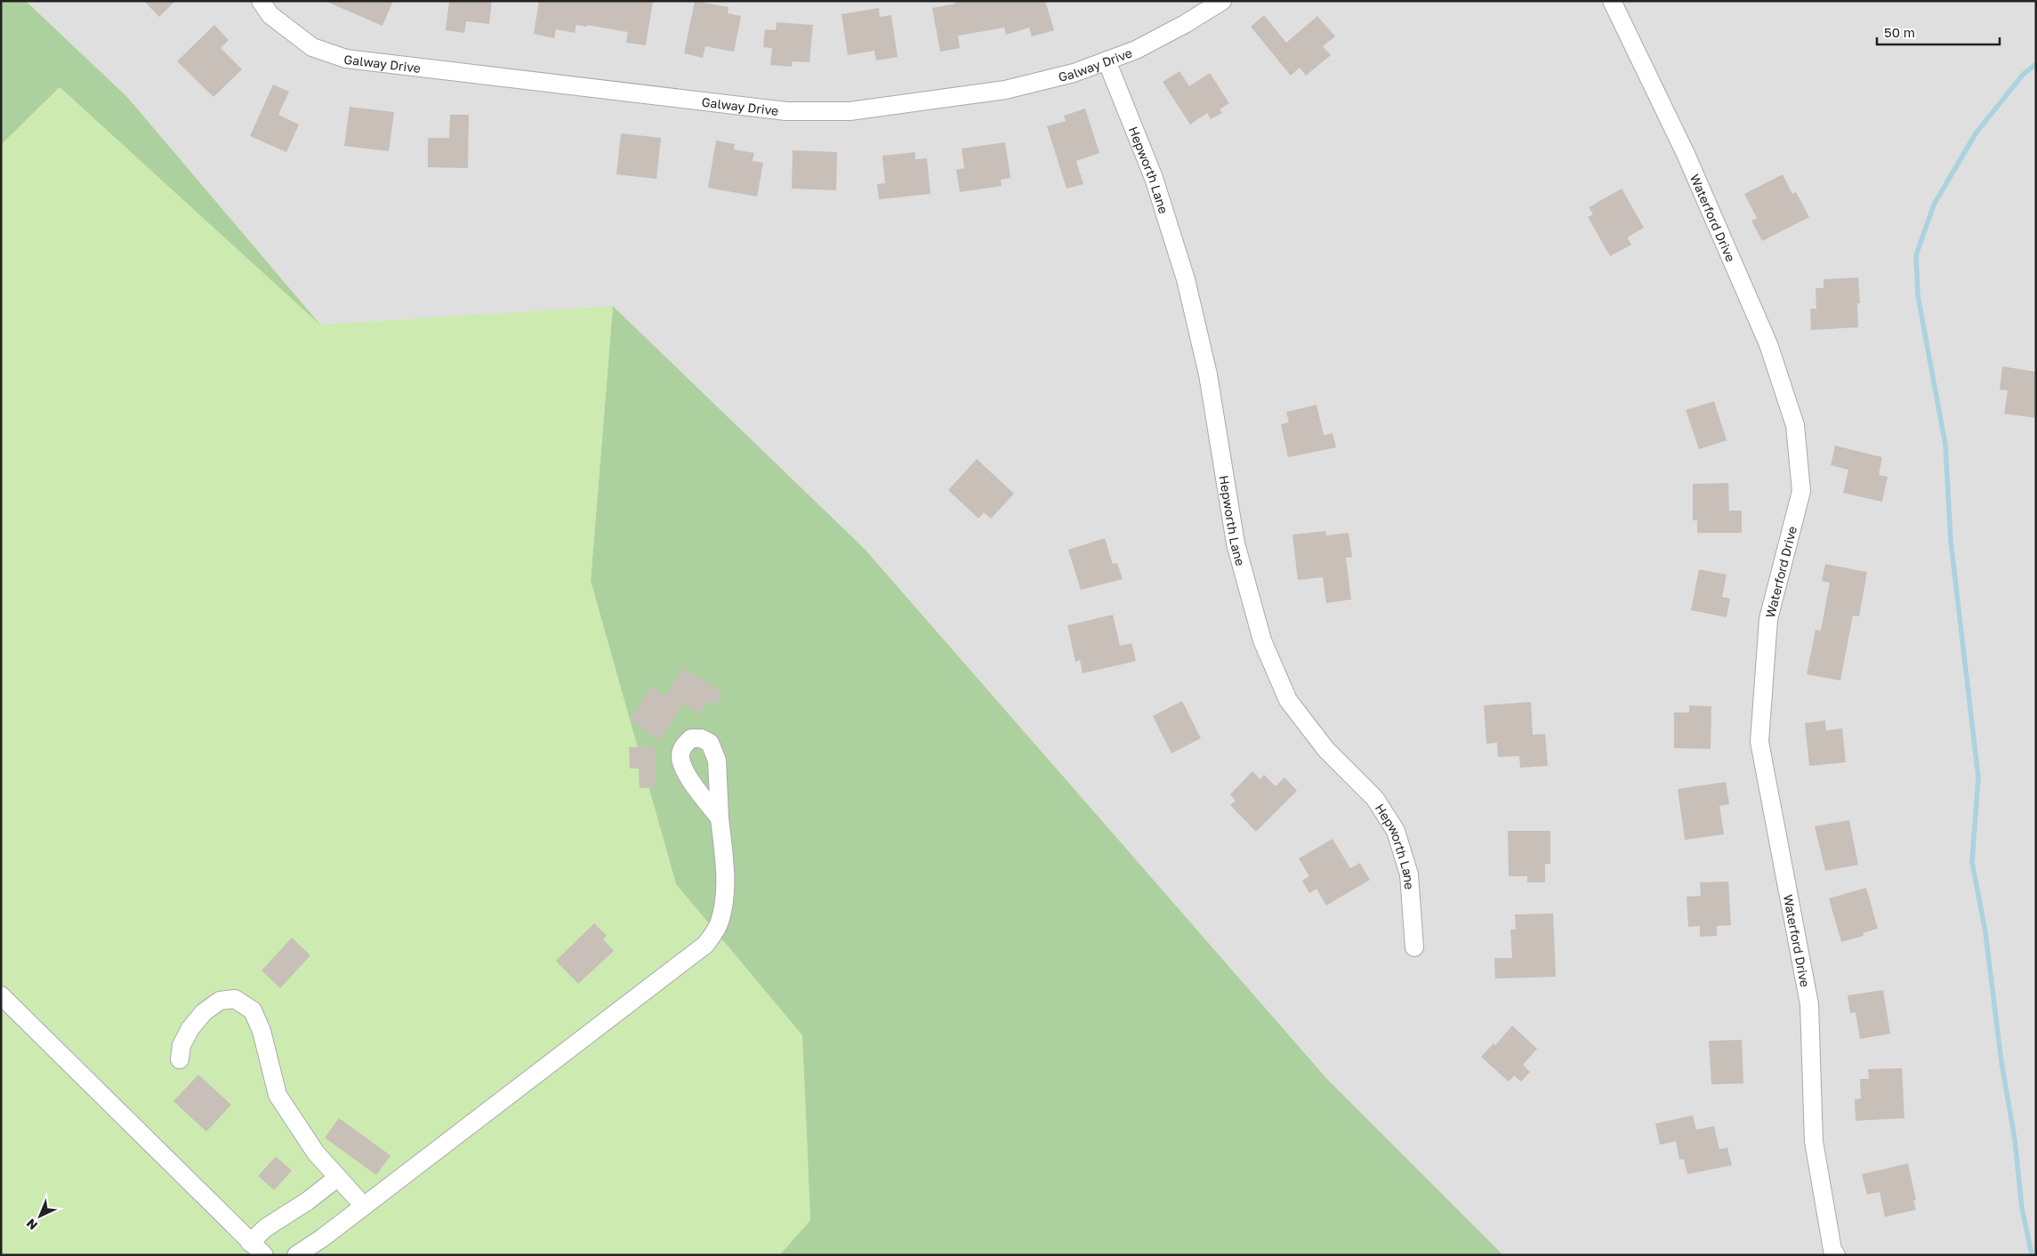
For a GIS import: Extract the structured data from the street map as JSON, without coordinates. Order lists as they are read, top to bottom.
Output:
{
  "streets": {
    "street": ["Galway Drive", "Hepworth Lane", "Waterford Drive"]
  },
  "crossings": [
    ["Galway Drive", "Hepworth Lane"]
  ],
  "scale_bar": "50 m",
  "north": "bottom left"
}
